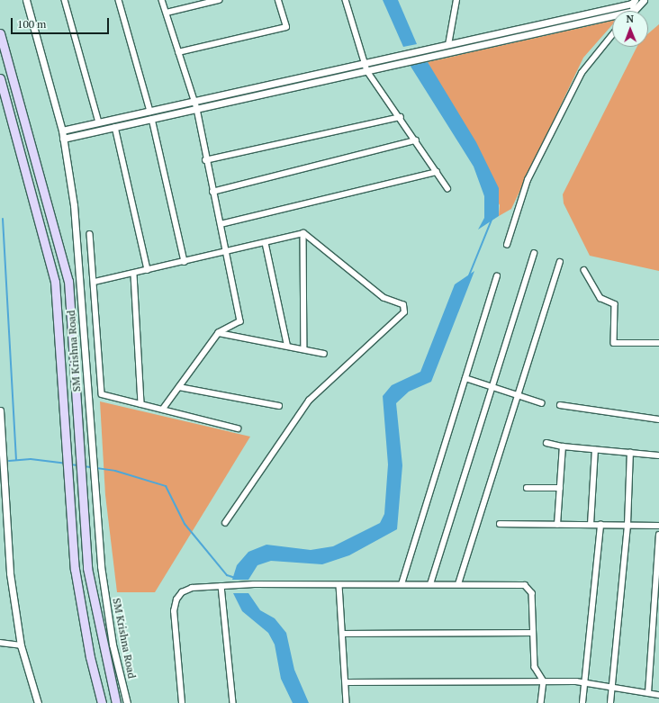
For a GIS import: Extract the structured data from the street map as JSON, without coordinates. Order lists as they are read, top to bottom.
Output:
{
  "streets": {
    "highway": ["SM Krishna Road"]
  },
  "scale_bar": "100 m",
  "north": "top"
}
